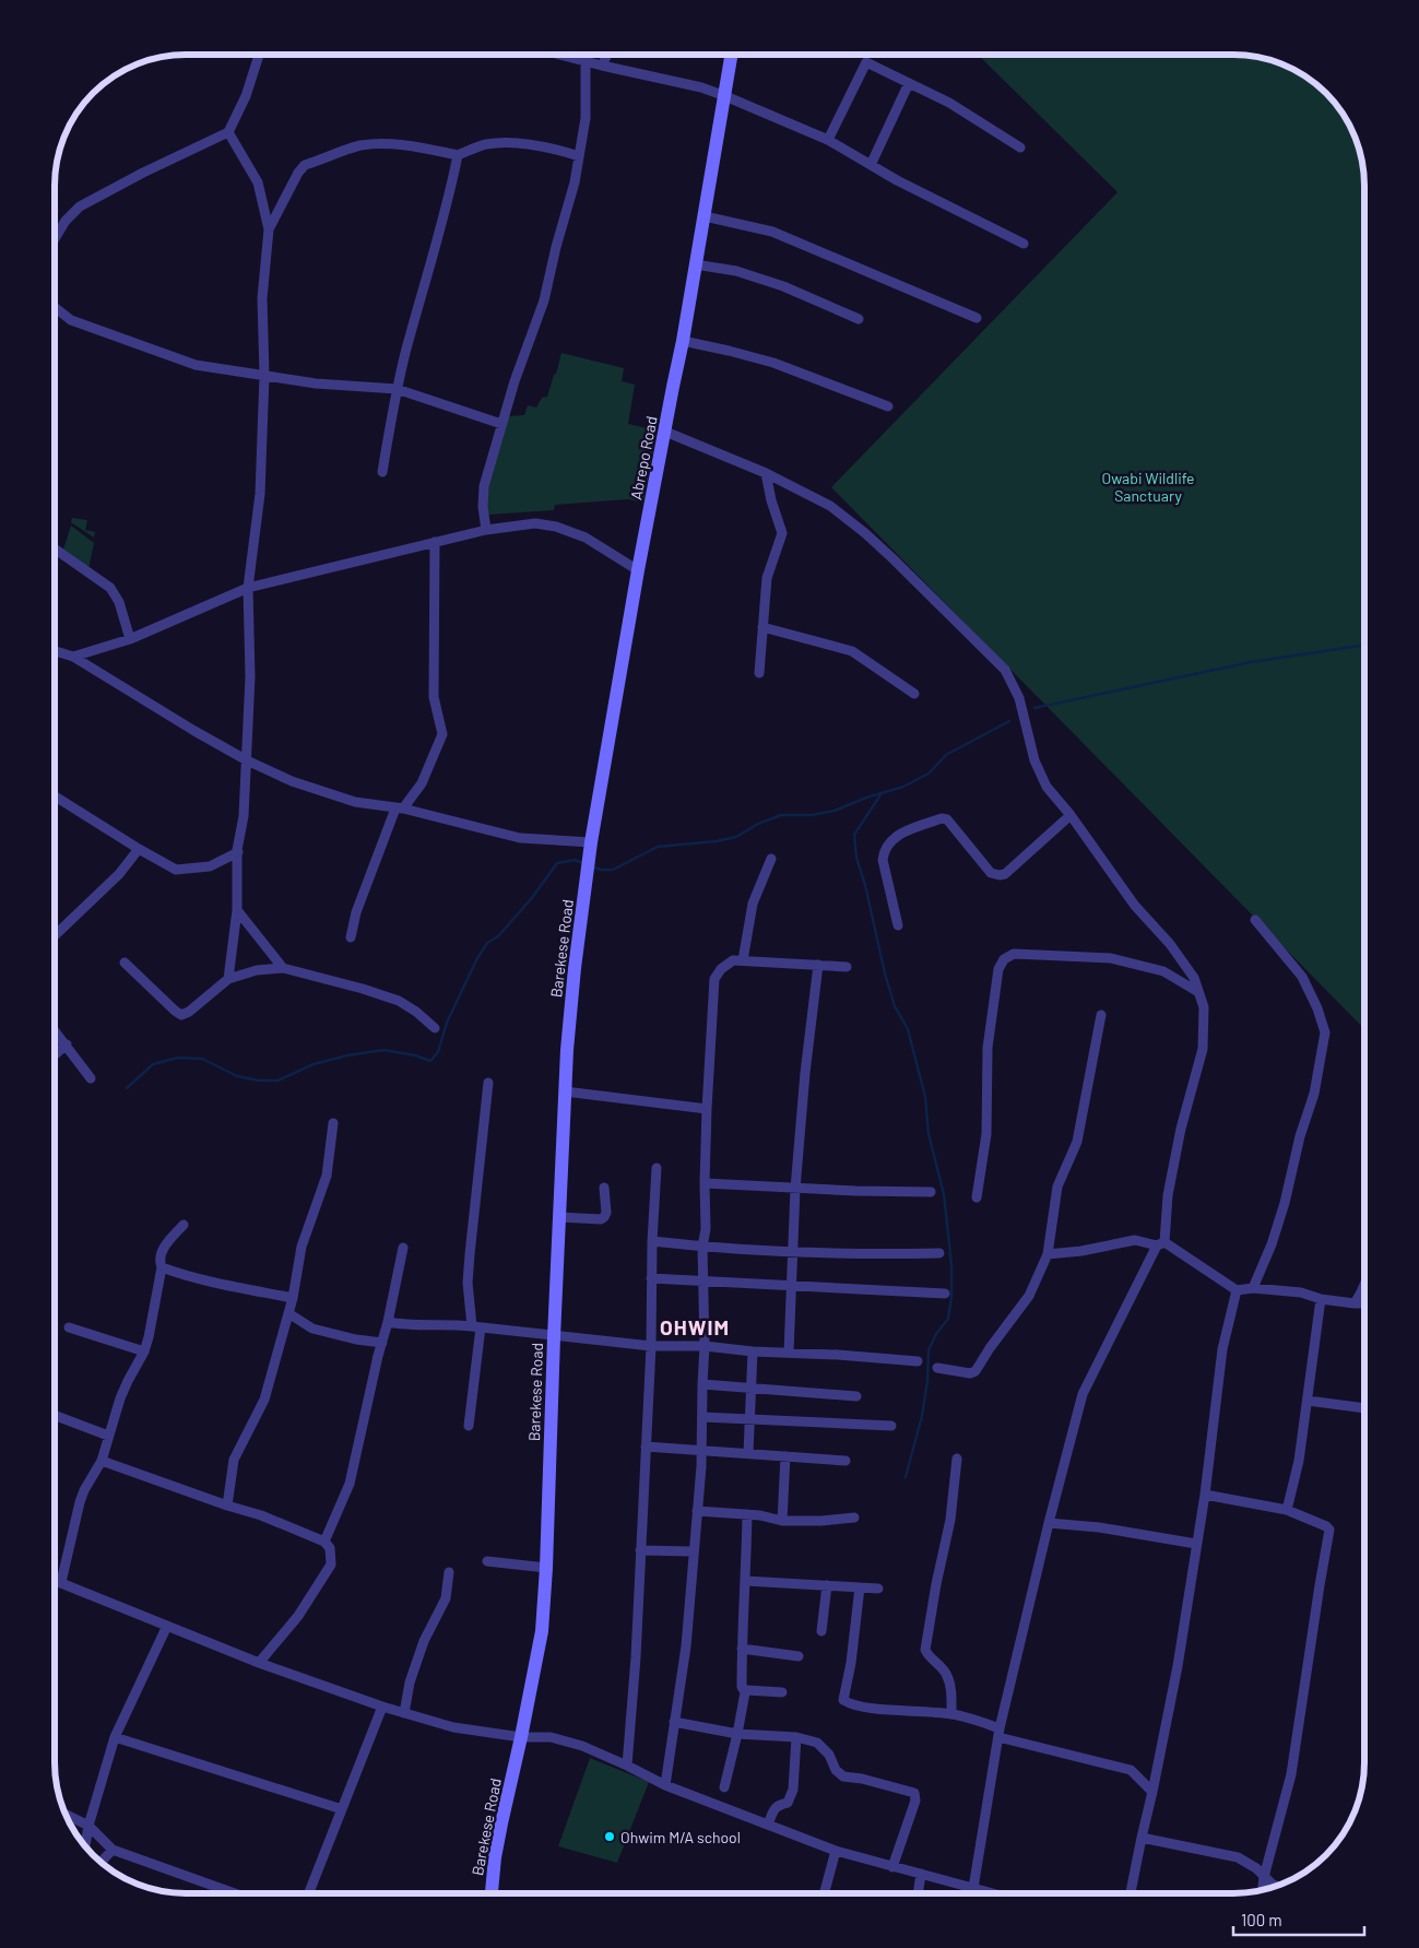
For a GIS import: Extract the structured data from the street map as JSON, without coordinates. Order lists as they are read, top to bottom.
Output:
{
  "streets": {
    "main road": ["Abrepo Road", "Barekese Road"]
  },
  "crossings": [
    ["Abrepo Road", "Barekese Road"]
  ],
  "districts": ["OHWIM"],
  "parks": ["Owabi Wildlife Sanctuary"],
  "places": ["Ohwim M/A school"],
  "scale_bar": "100 m"
}
